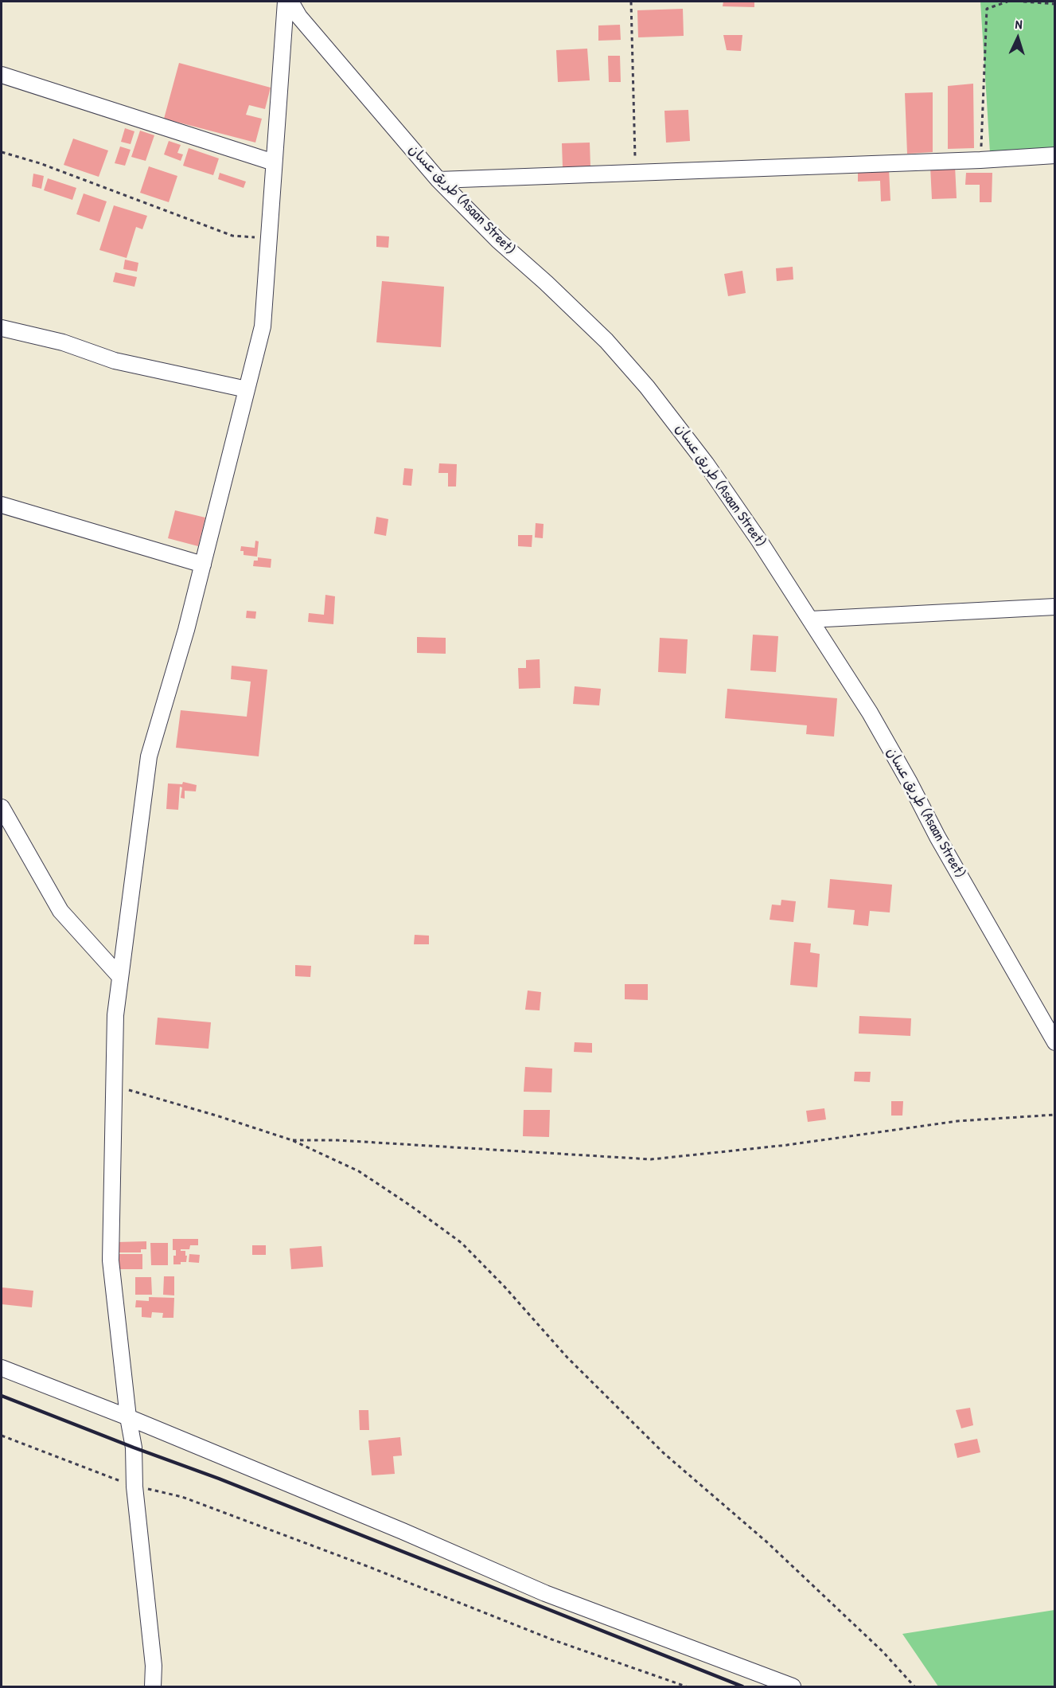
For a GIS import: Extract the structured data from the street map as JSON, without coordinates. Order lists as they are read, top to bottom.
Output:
{
  "streets": {
    "street": ["طريق عسان (Asaan Street)"]
  },
  "north": "top"
}
